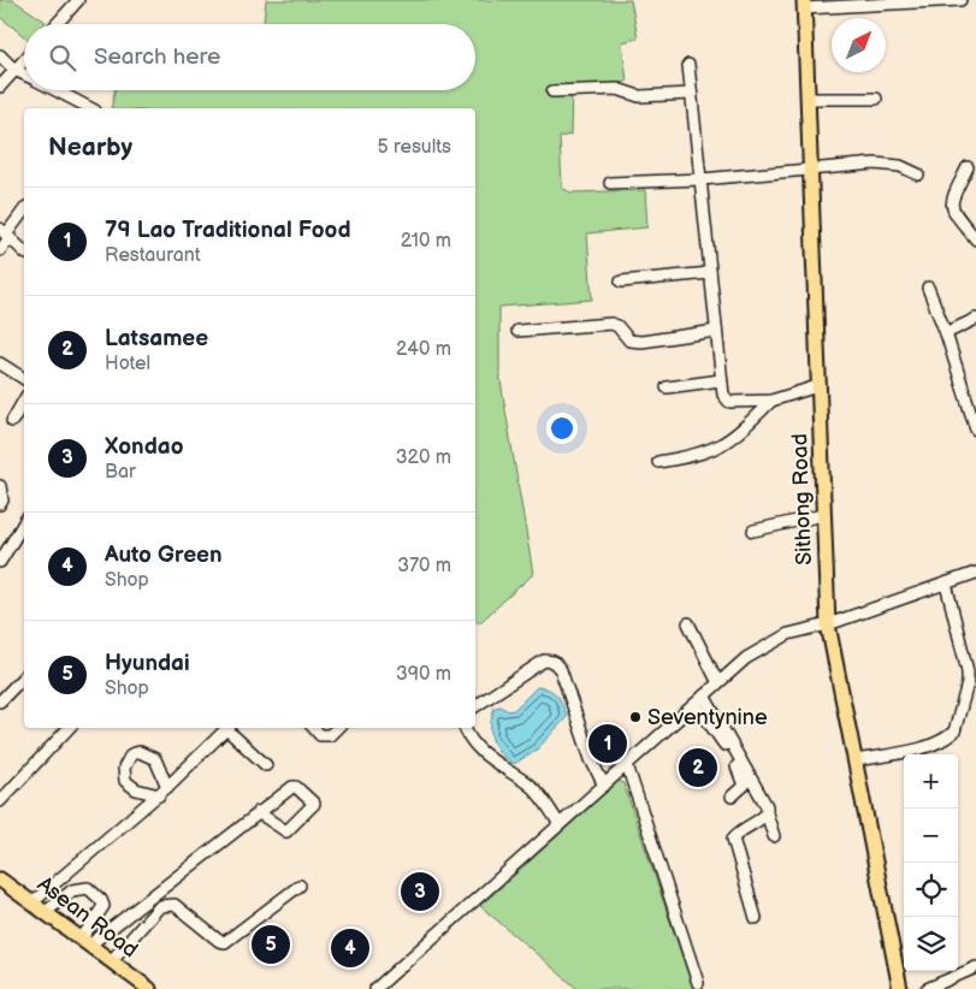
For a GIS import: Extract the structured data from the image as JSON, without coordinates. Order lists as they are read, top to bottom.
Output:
{
  "streets": {
    "main road": ["Sithong Road", "Asean Road"]
  },
  "places": ["Seventynine"],
  "north": "top right",
  "page": {
    "search": "Search here",
    "heading": ["Nearby", "5 results"],
    "list": [
      {
        "mark": "1",
        "name": "79 Lao Traditional Food",
        "note": "Restaurant",
        "value": "210 m"
      },
      {
        "mark": "2",
        "name": "Latsamee",
        "note": "Hotel",
        "value": "240 m"
      },
      {
        "mark": "3",
        "name": "Xondao",
        "note": "Bar",
        "value": "320 m"
      },
      {
        "mark": "4",
        "name": "Auto Green",
        "note": "Shop",
        "value": "370 m"
      },
      {
        "mark": "5",
        "name": "Hyundai",
        "note": "Shop",
        "value": "390 m"
      }
    ],
    "pins": [
      "1",
      "2",
      "3",
      "5",
      "4"
    ],
    "map_buttons": ["+", "−"]
  }
}
